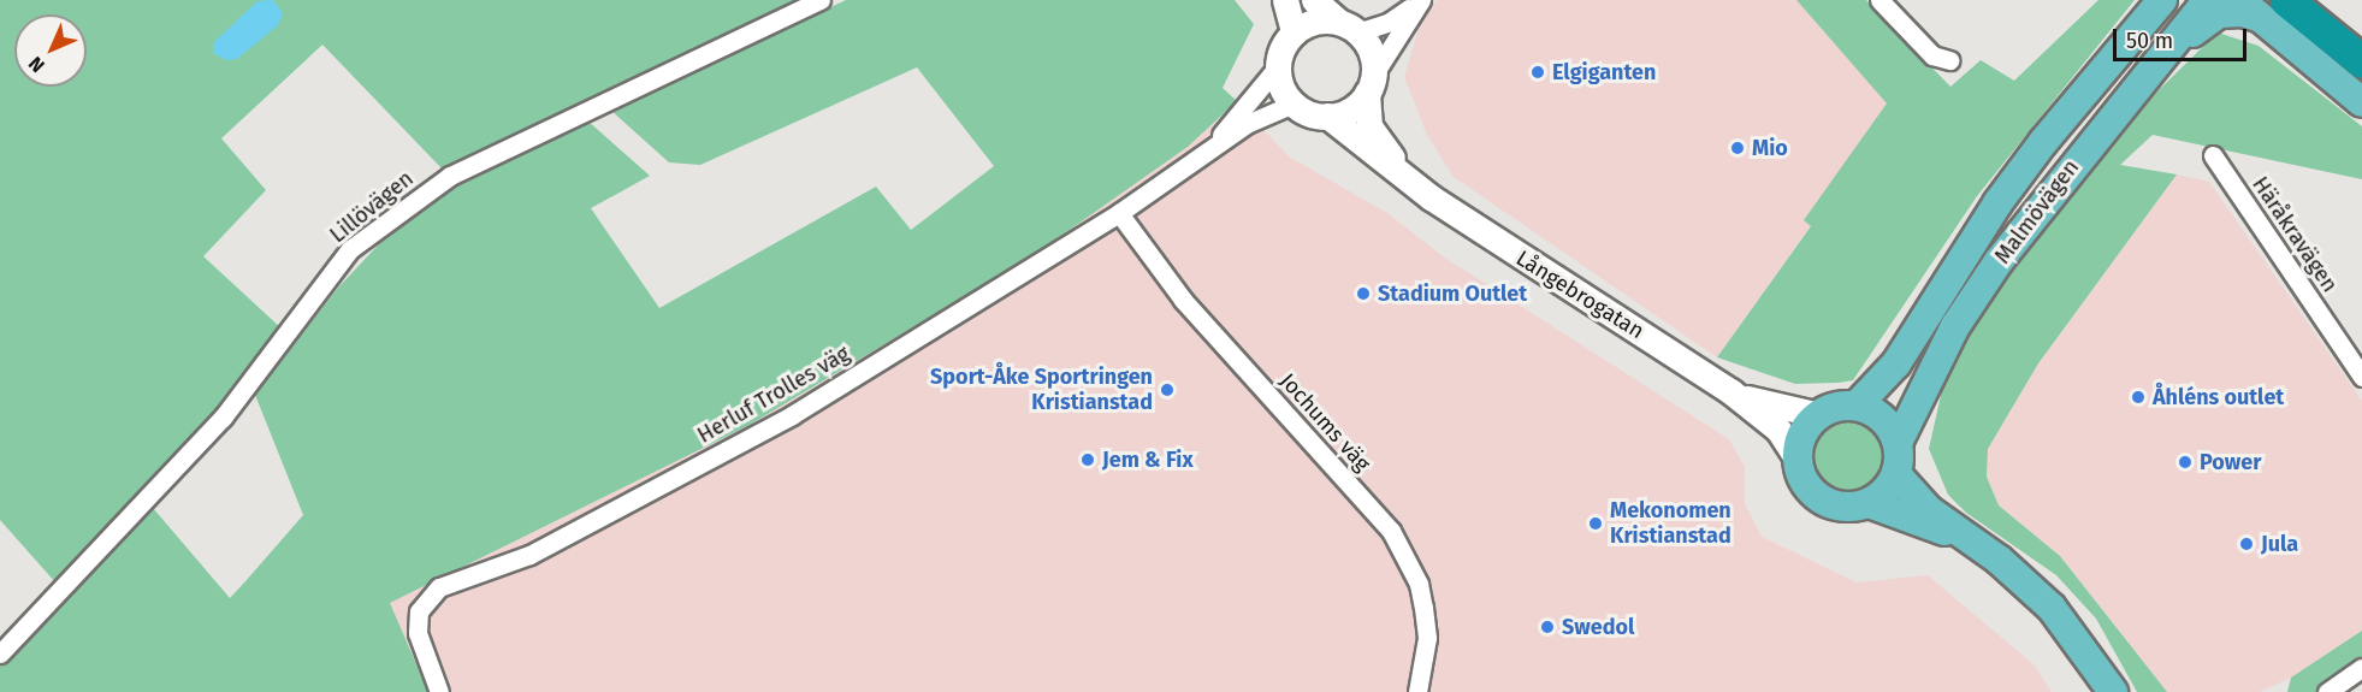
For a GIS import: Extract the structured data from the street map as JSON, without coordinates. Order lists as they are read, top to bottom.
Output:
{
  "streets": {
    "main road": ["Malmövägen", "Långebrogatan"],
    "street": [
      "Lillövägen",
      "Häråkravägen",
      "Herluf Trolles väg",
      "Jochums väg"
    ]
  },
  "crossings": [
    ["Malmövägen", "Långebrogatan"],
    ["Långebrogatan", "Herluf Trolles väg"],
    ["Herluf Trolles väg", "Jochums väg"]
  ],
  "places": [
    "Elgiganten",
    "Mio",
    "Stadium Outlet",
    "Sport-Åke Sportringen Kristianstad",
    "Åhléns outlet",
    "Jem & Fix",
    "Power",
    "Mekonomen Kristianstad",
    "Jula",
    "Swedol"
  ],
  "scale_bar": "50 m",
  "north": "bottom left"
}
